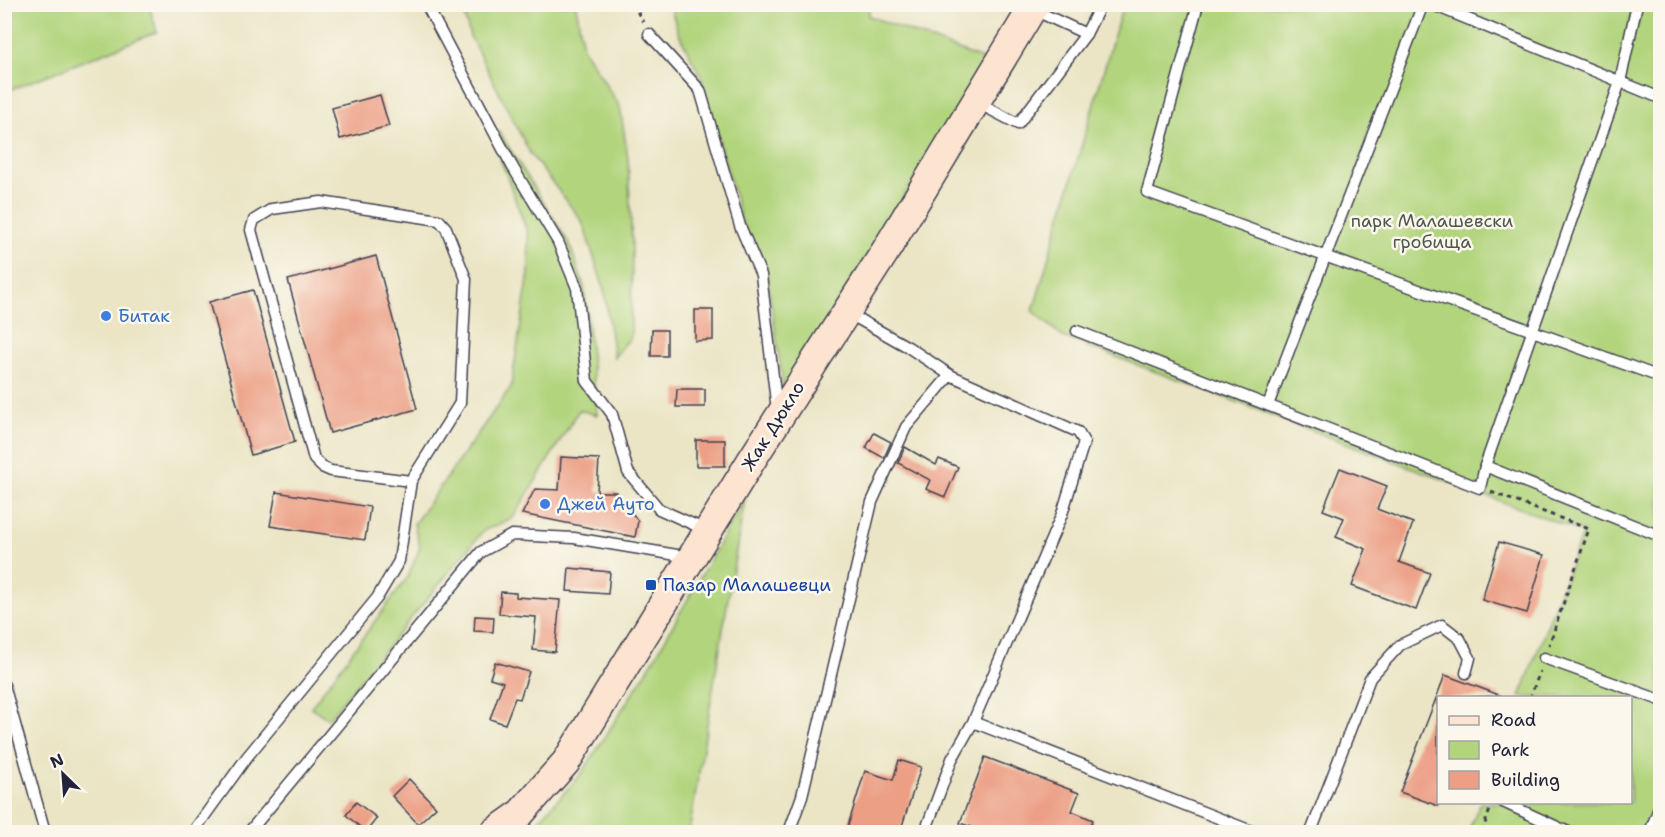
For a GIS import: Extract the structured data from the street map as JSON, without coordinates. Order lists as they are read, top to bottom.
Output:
{
  "streets": {
    "street": ["Жак Дюкло"]
  },
  "parks": ["парк Малашевски гробища"],
  "places": {
    "other": ["Битак", "Джей Ауто"],
    "transit": ["Пазар Малашевци"]
  },
  "legend": ["Road", "Park", "Building"],
  "north": "top left"
}
